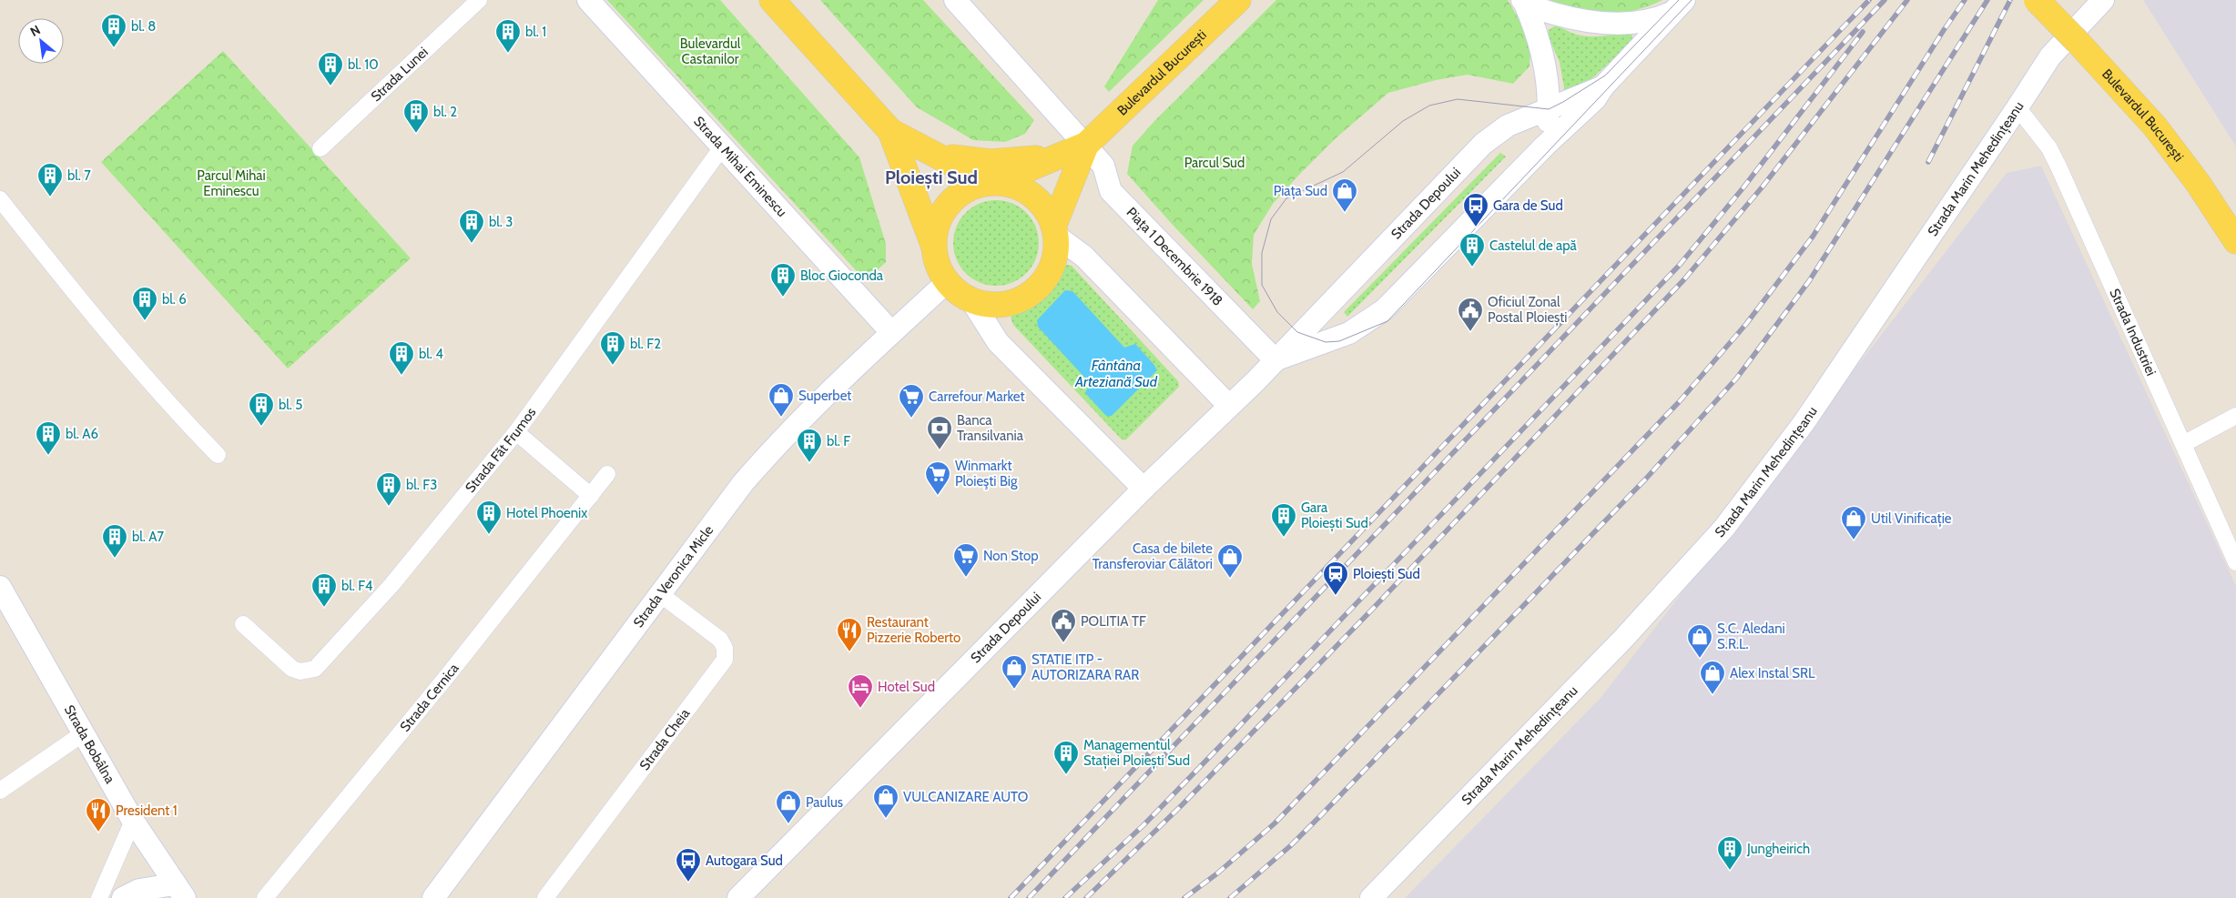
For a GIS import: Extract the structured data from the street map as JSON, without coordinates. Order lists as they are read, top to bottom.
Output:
{
  "streets": {
    "main road": [
      "Bulevardul București",
      "Strada Mihai Eminescu",
      "Strada Marin Mehedințeanu",
      "Strada Depoului",
      "Piața 1 Decembrie 1918",
      "Strada Veronica Micle",
      "Strada Bobâlna"
    ],
    "street": [
      "Strada Lunei",
      "Strada Industriei",
      "Strada Făt Frumos",
      "Strada Cernica",
      "Strada Cheia"
    ]
  },
  "crossings": [
    ["Bulevardul București", "Piața 1 Decembrie 1918"],
    ["Bulevardul București", "Strada Veronica Micle"],
    ["Strada Mihai Eminescu", "Strada Făt Frumos"],
    ["Strada Mihai Eminescu", "Strada Veronica Micle"],
    ["Strada Marin Mehedințeanu", "Strada Industriei"],
    ["Strada Depoului", "Piața 1 Decembrie 1918"],
    ["Strada Veronica Micle", "Strada Cheia"]
  ],
  "districts": ["Ploiești Sud"],
  "water": ["Fântâna Arteziană Sud"],
  "parks": ["Bulevardul Castanilor", "Parcul Sud", "Parcul Mihai Eminescu"],
  "places": {
    "building": [
      "bl. 8",
      "bl. 1",
      "bl. 10",
      "bl. 2",
      "bl. 7",
      "bl. 3",
      "Castelul de apă",
      "Bloc Gioconda",
      "bl. 6",
      "bl. F2",
      "bl. 4",
      "bl. 5",
      "bl. A6",
      "bl. F",
      "bl. F3",
      "Hotel Phoenix",
      "Gara Ploiești Sud",
      "bl. A7",
      "bl. F4",
      "Managementul Stației Ploiești Sud",
      "Jungheirich"
    ],
    "shop": [
      "Piața Sud",
      "Superbet",
      "Util Vinificație",
      "Casa de bilete Transferoviar Călători",
      "S.C. Aledani S.R.L.",
      "STATIE ITP - AUTORIZARA RAR",
      "Alex Instal SRL",
      "VULCANIZARE AUTO",
      "Paulus"
    ],
    "bus stop": ["Gara de Sud", "Autogara Sud"],
    "public building": ["Oficiul Zonal Postal Ploiești", "POLITIA TF"],
    "supermarket": ["Carrefour Market", "Winmarkt Ploieşti Big", "Non Stop"],
    "bank": ["Banca Transilvania"],
    "station": ["Ploiești Sud"],
    "restaurant": ["Restaurant Pizzerie Roberto", "President 1"],
    "hotel": ["Hotel Sud"]
  },
  "north": "top left"
}
